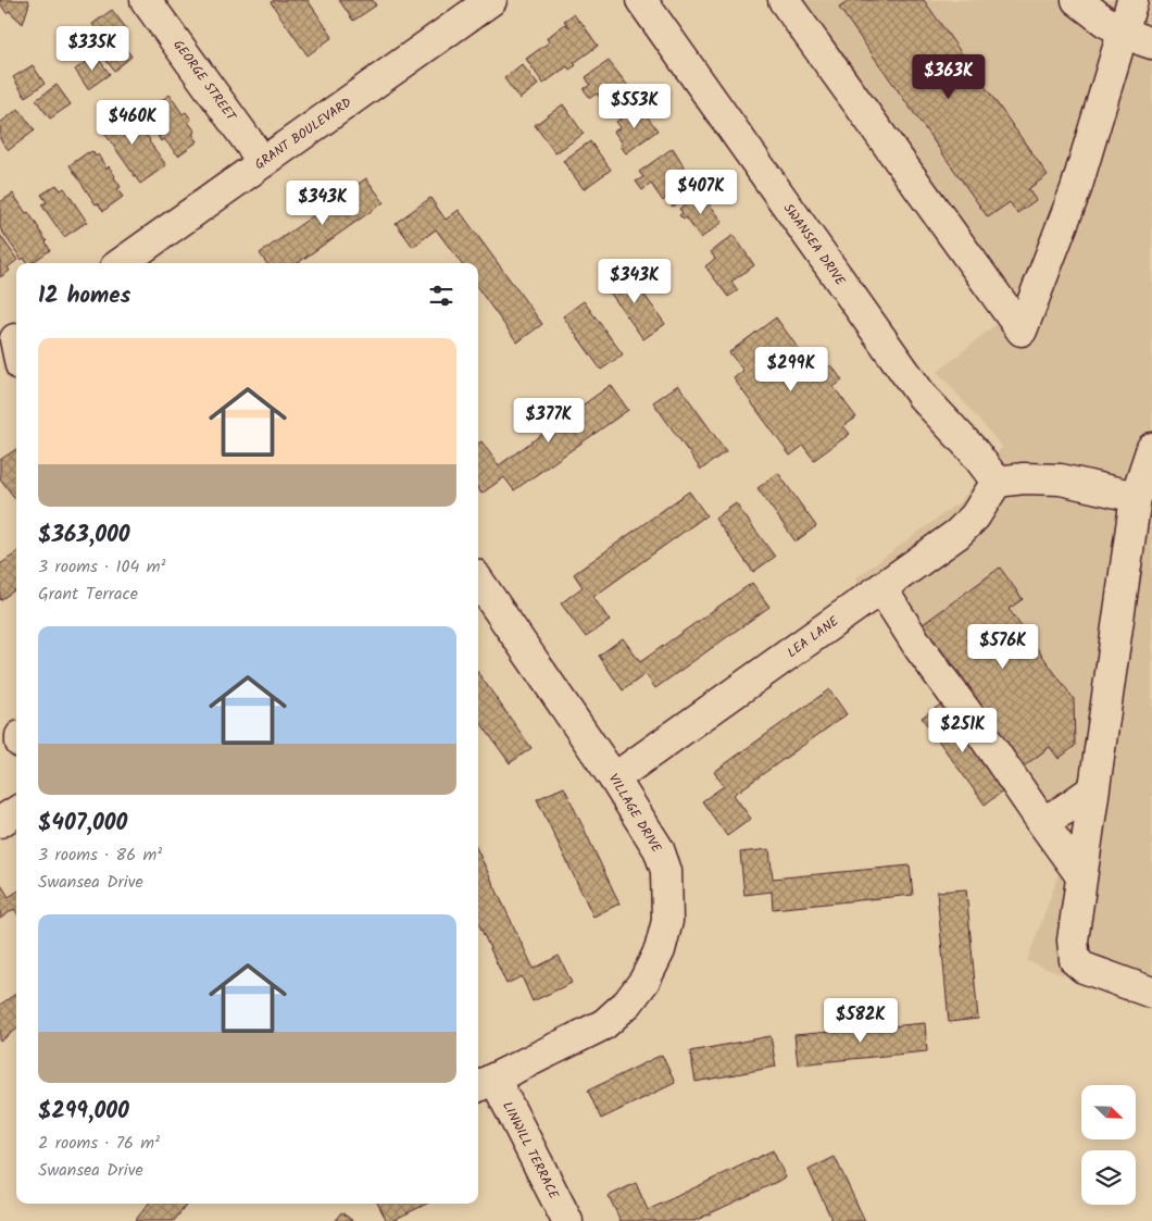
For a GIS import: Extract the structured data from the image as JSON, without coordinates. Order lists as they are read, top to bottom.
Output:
{
  "streets": {
    "street": [
      "GEORGE STREET",
      "GRANT BOULEVARD",
      "SWANSEA DRIVE",
      "LEA LANE",
      "VILLAGE DRIVE",
      "LINWILL TERRACE"
    ]
  },
  "crossings": [
    ["GEORGE STREET", "GRANT BOULEVARD"],
    ["SWANSEA DRIVE", "LEA LANE"],
    ["LEA LANE", "VILLAGE DRIVE"],
    ["VILLAGE DRIVE", "LINWILL TERRACE"]
  ],
  "north": "bottom right",
  "page": {
    "price": [
      "$335K",
      "$363K",
      "$553K",
      "$460K",
      "$407K",
      "$343K",
      "$343K",
      "$299K",
      "$377K",
      "$576K",
      "$251K",
      "$582K"
    ],
    "heading": "12 homes",
    "list": [
      {
        "name": "$363,000",
        "note": "3 rooms · 104 m² · Grant Terrace"
      },
      {
        "name": "$407,000",
        "note": "3 rooms · 86 m² · Swansea Drive"
      },
      {
        "name": "$299,000",
        "note": "2 rooms · 76 m² · Swansea Drive"
      }
    ]
  }
}
